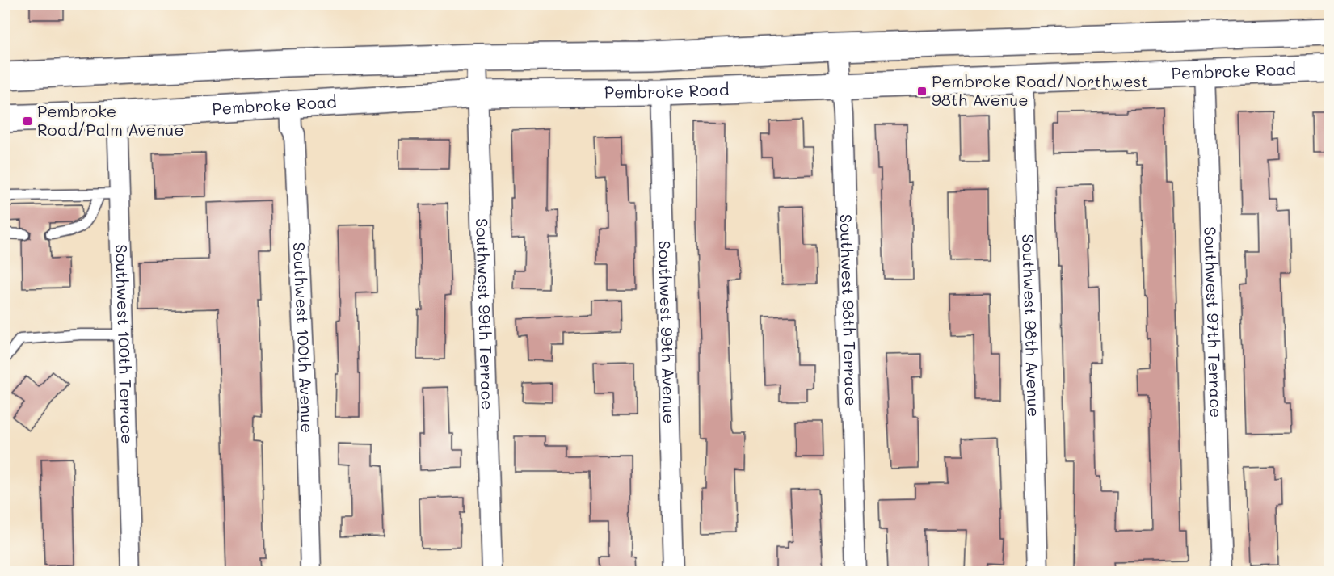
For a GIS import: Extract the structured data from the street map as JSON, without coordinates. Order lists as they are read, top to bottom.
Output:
{
  "streets": {
    "main road": ["Pembroke Road"],
    "street": [
      "Southwest 98th Terrace",
      "Southwest 99th Terrace",
      "Southwest 97th Terrace",
      "Southwest 98th Avenue",
      "Southwest 99th Avenue",
      "Southwest 100th Avenue",
      "Southwest 100th Terrace"
    ]
  },
  "crossings": [
    ["Pembroke Road", "Southwest 98th Terrace"],
    ["Pembroke Road", "Southwest 99th Terrace"],
    ["Pembroke Road", "Southwest 97th Terrace"],
    ["Pembroke Road", "Southwest 98th Avenue"],
    ["Pembroke Road", "Southwest 99th Avenue"],
    ["Pembroke Road", "Southwest 100th Avenue"],
    ["Pembroke Road", "Southwest 100th Terrace"]
  ],
  "places": {
    "transit": ["Pembroke Road/Northwest 98th Avenue", "Pembroke Road/Palm Avenue"]
  }
}
